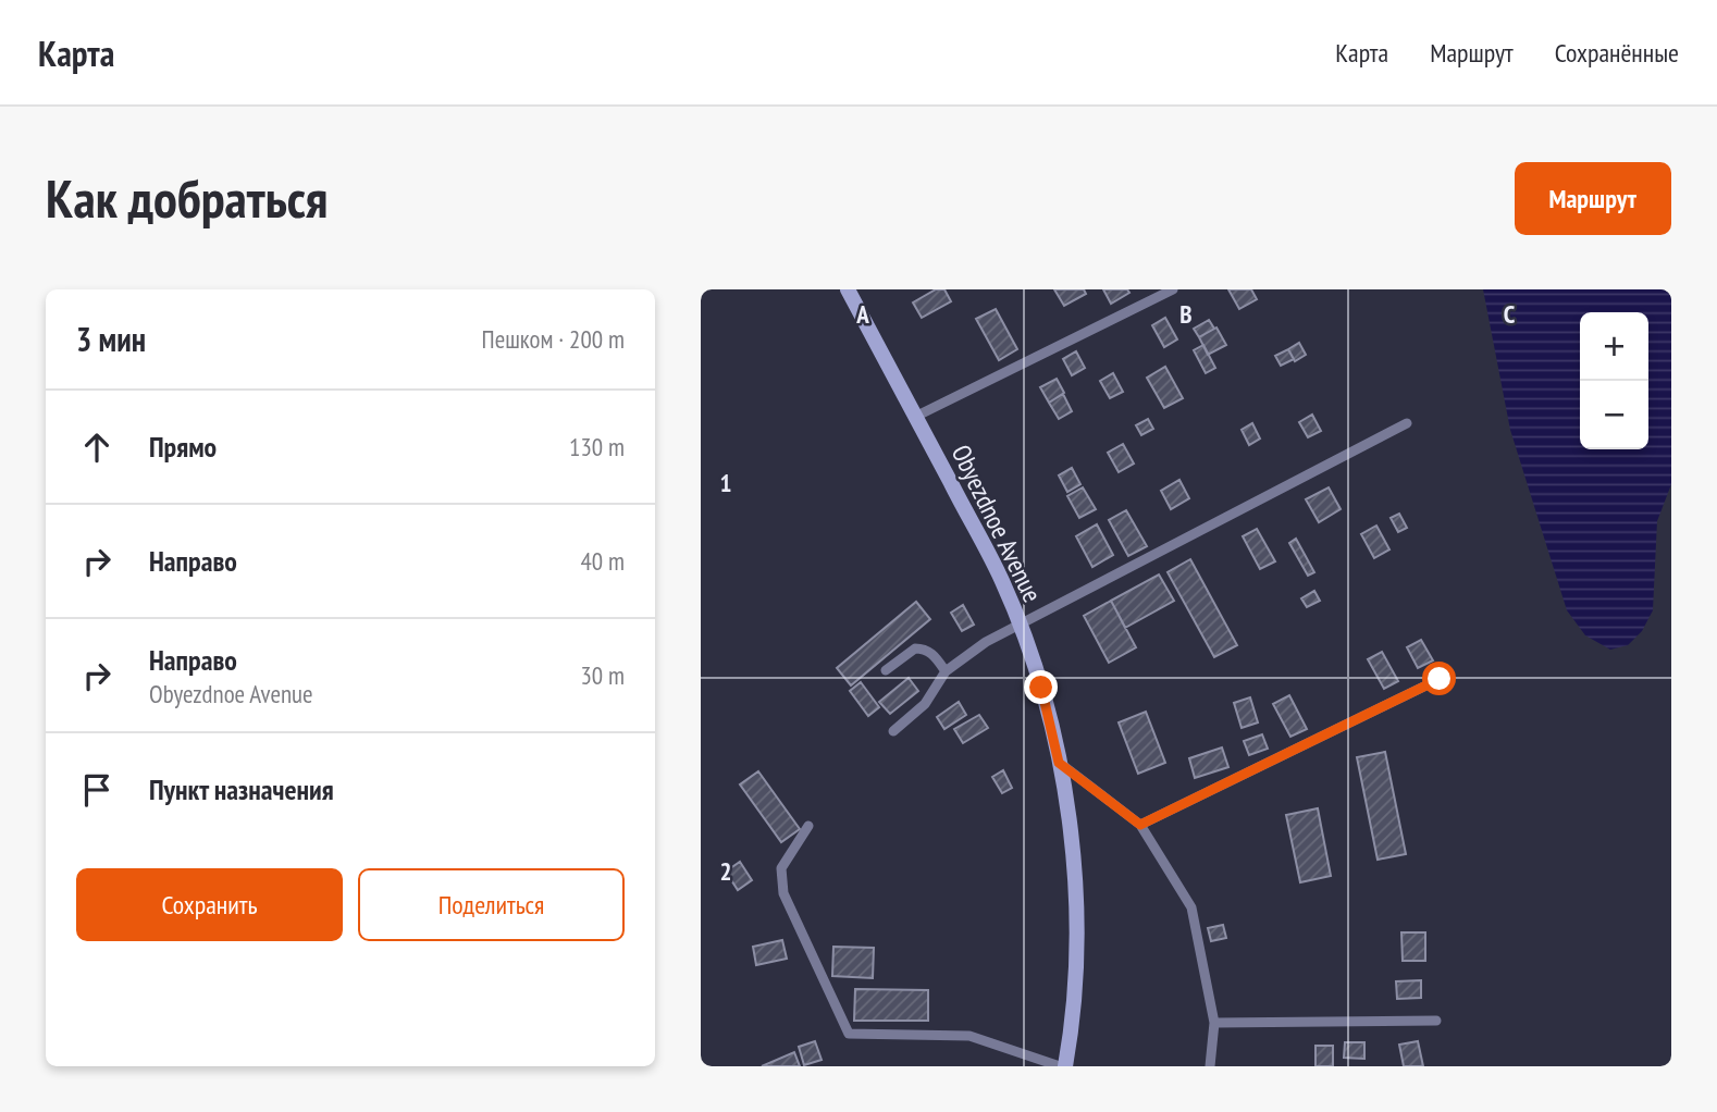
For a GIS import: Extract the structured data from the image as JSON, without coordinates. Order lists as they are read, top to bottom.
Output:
{
  "streets": {
    "main road": ["Obyezdnoe Avenue"]
  },
  "page": {
    "header": "Карта",
    "nav": ["Карта", "Маршрут", "Сохранённые"],
    "buttons": [
      "Маршрут",
      ["Сохранить", "Поделиться"]
    ],
    "title": "Как добраться",
    "heading": ["3 мин", "Пешком · 200 m"],
    "map_buttons": ["+", "−"],
    "list": [
      ["Прямо", "130 m"],
      ["Направо", "40 m"],
      ["Направо", "Obyezdnoe Avenue", "30 m"],
      "Пункт назначения"
    ]
  },
  "grid": {
    "columns": ["A", "B", "C"],
    "rows": ["1", "2"]
  }
}
